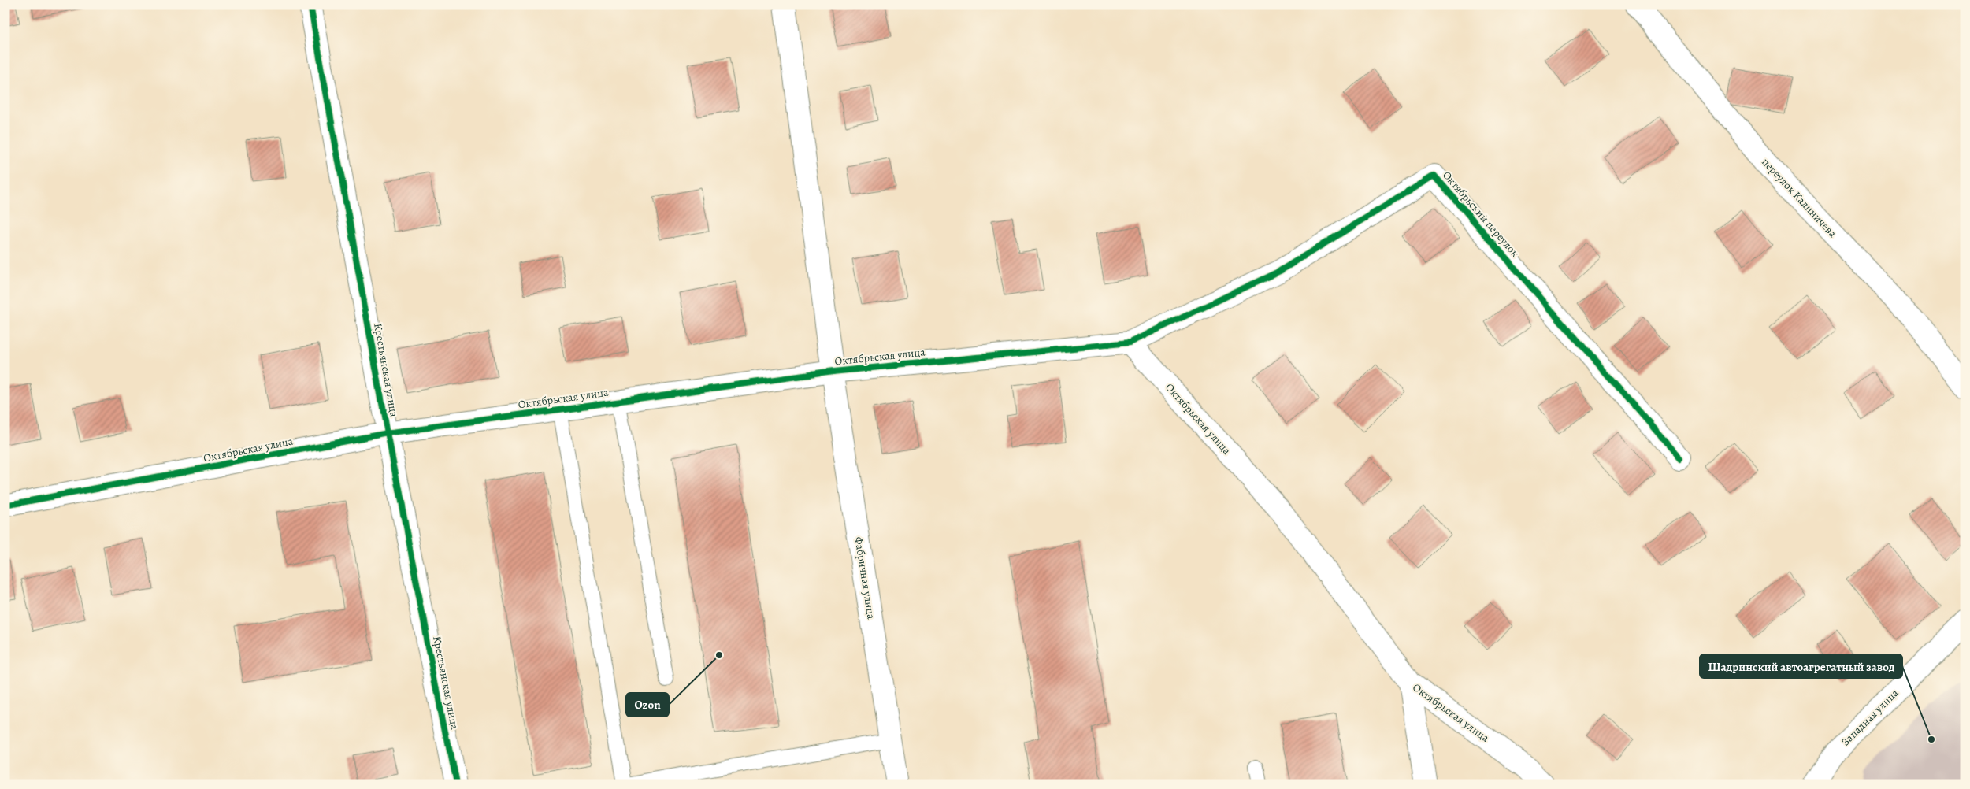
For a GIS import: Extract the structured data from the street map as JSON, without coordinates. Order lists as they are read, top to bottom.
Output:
{
  "streets": {
    "street": [
      "переулок Калиничева",
      "Октябрьский переулок",
      "Октябрьская улица",
      "Крестьянская улица",
      "Фабричная улица",
      "Западная улица"
    ]
  },
  "crossings": [
    ["Октябрьский переулок", "Октябрьская улица"],
    ["Октябрьская улица", "Крестьянская улица"],
    ["Октябрьская улица", "Фабричная улица"]
  ],
  "places": ["Ozon", "Шадринский автоагрегатный завод"]
}
